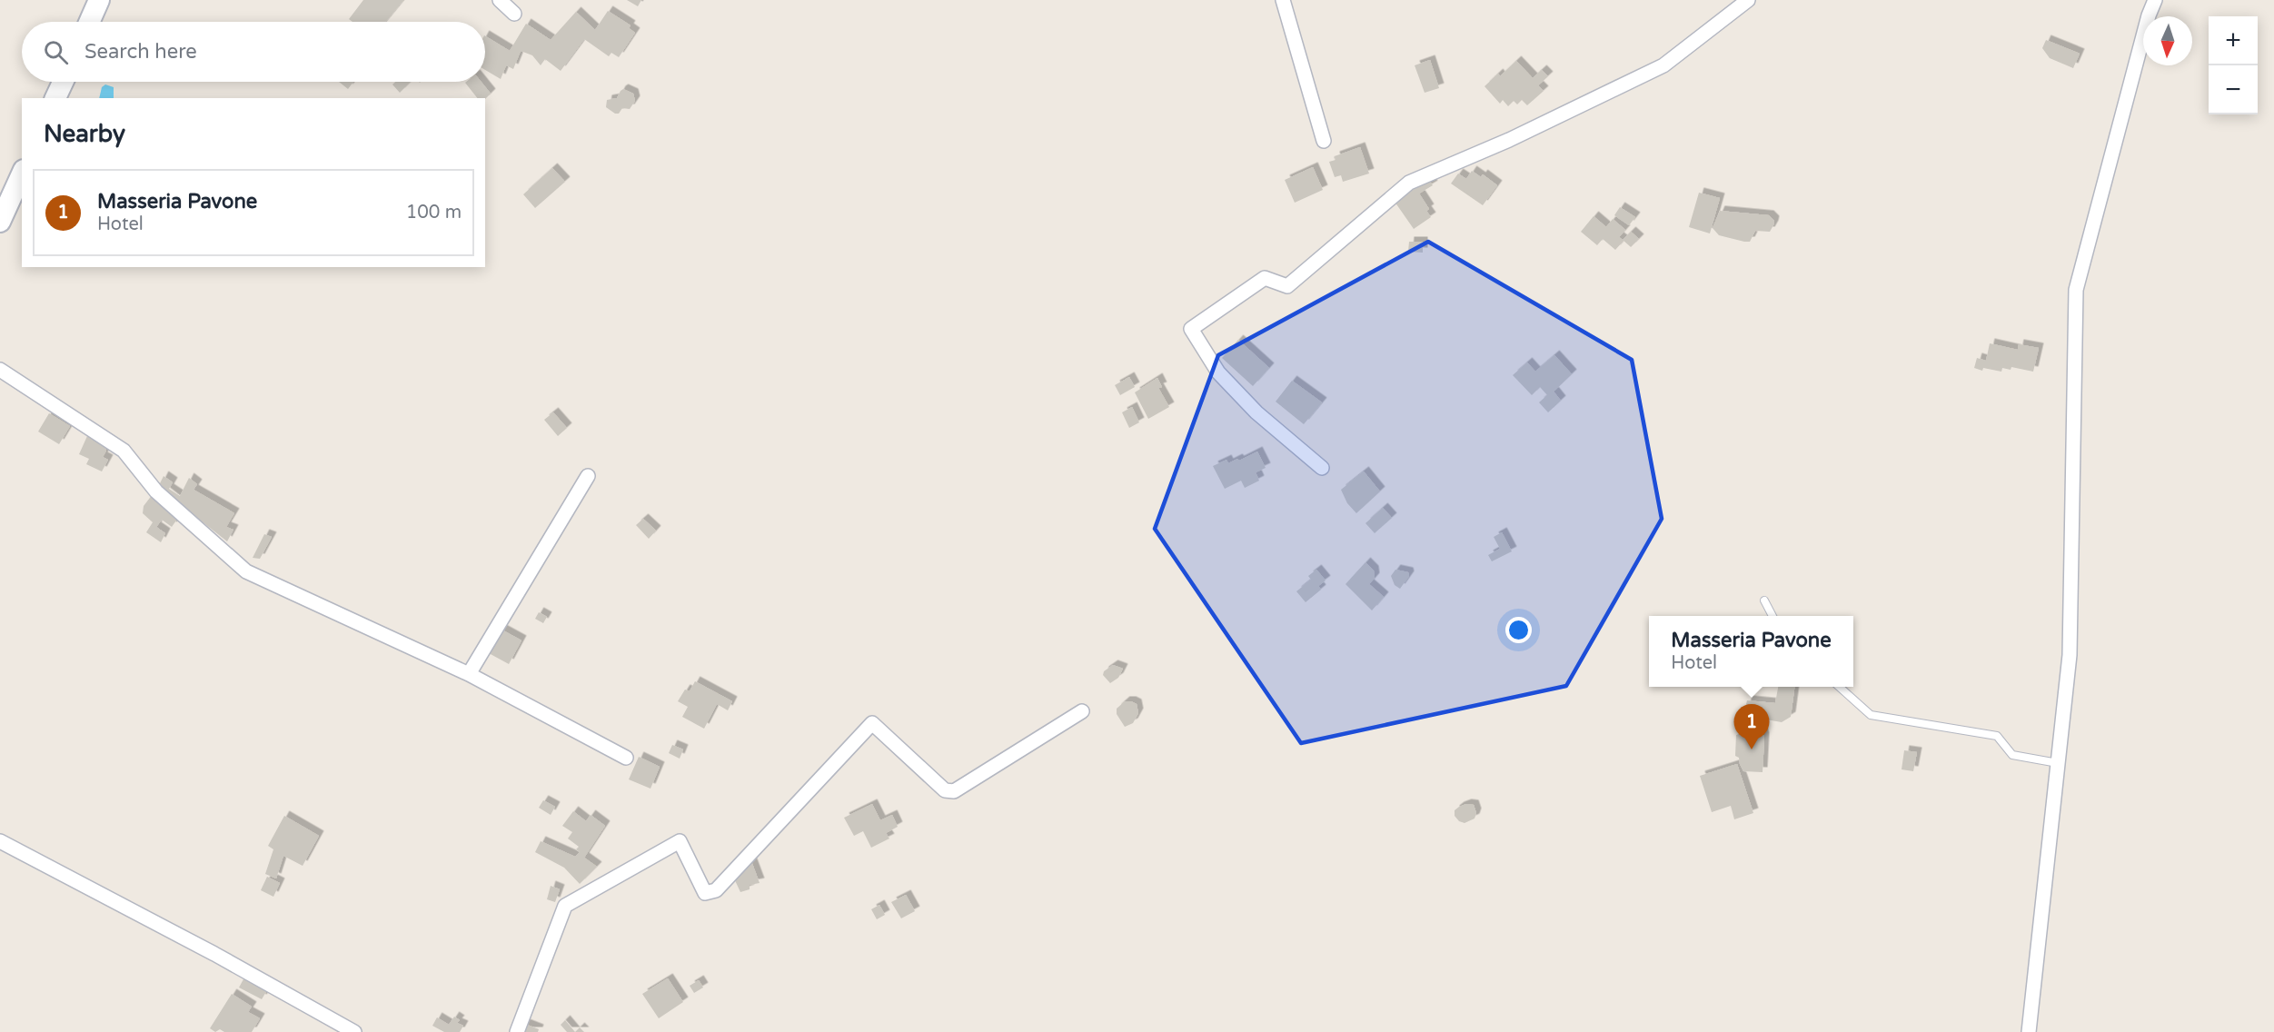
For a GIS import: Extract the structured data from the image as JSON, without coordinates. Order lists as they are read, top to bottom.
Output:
{
  "north": "bottom",
  "page": {
    "map_buttons": ["+", "−"],
    "search": "Search here",
    "heading": "Nearby",
    "list": [
      {
        "mark": "1",
        "name": "Masseria Pavone",
        "note": "Hotel",
        "value": "100 m"
      }
    ],
    "popup": ["Masseria Pavone", "Hotel"],
    "pins": "1"
  }
}
